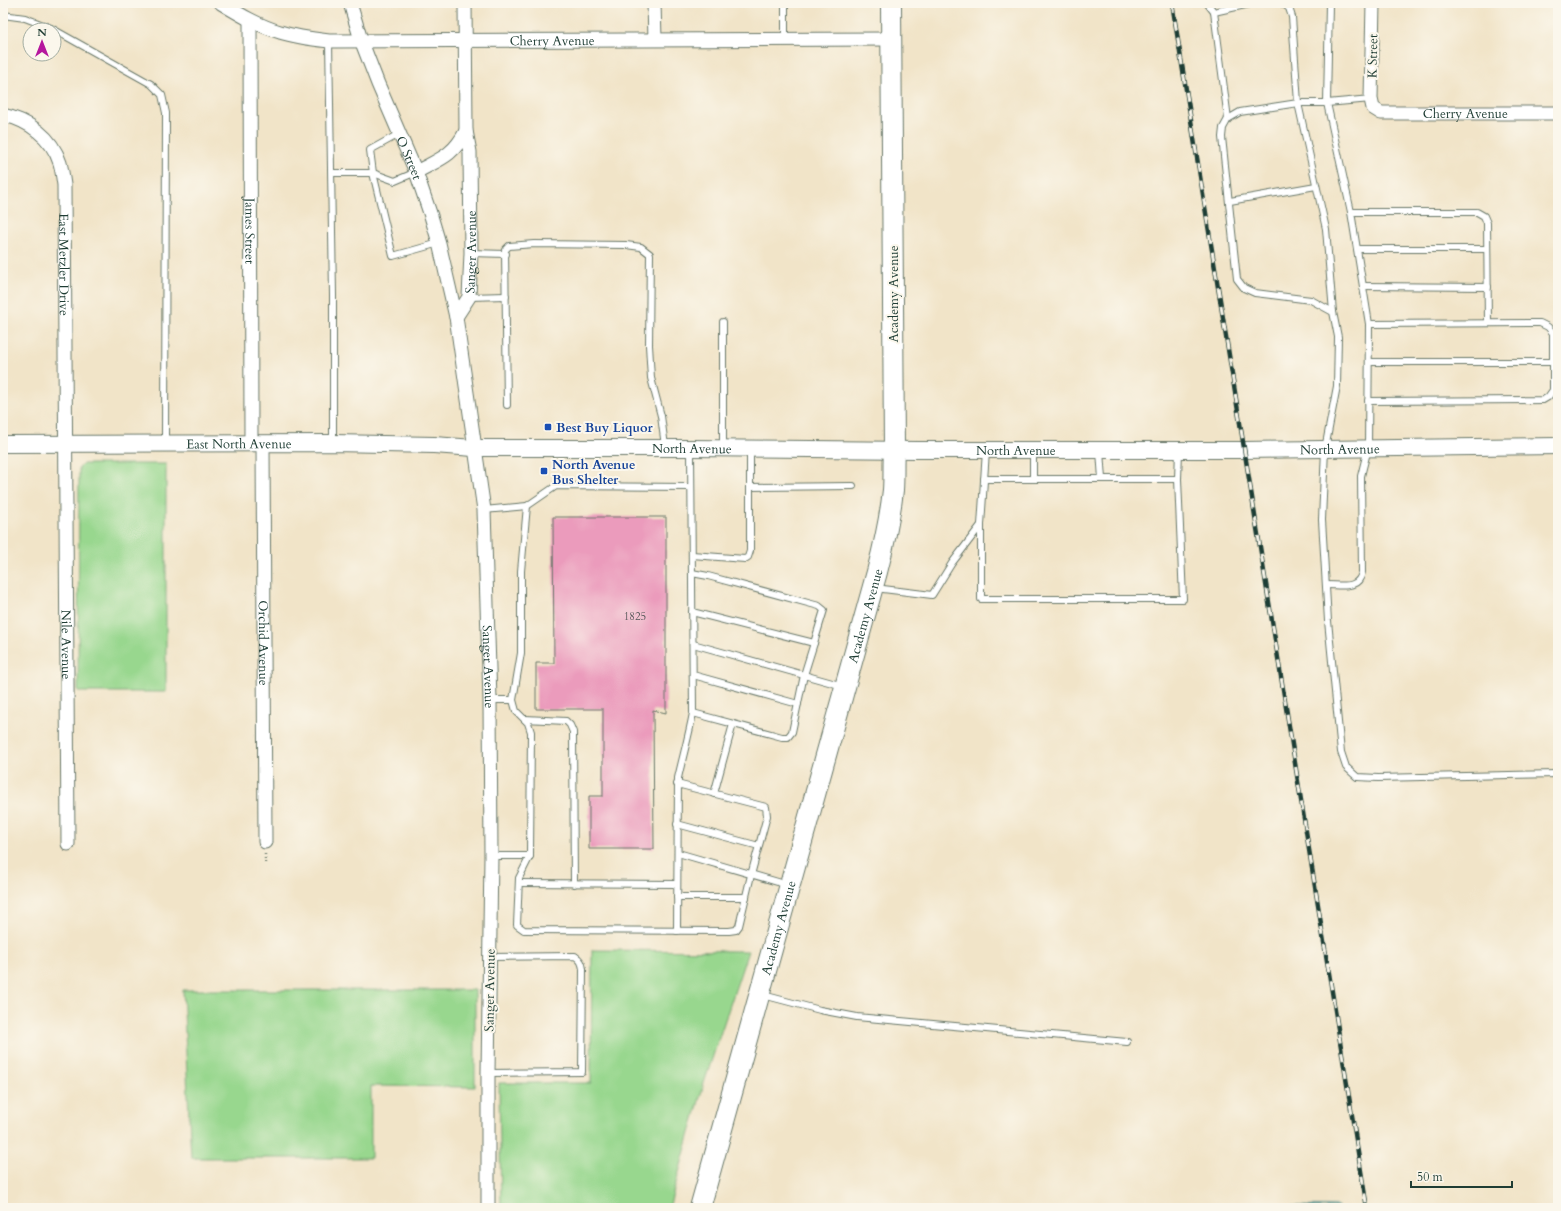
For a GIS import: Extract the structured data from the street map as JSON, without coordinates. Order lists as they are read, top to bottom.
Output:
{
  "streets": {
    "main road": ["Academy Avenue"],
    "street": [
      "Cherry Avenue",
      "K Street",
      "O Street",
      "James Street",
      "Sanger Avenue",
      "East Metzler Drive",
      "East North Avenue",
      "North Avenue",
      "Orchid Avenue",
      "Nile Avenue"
    ]
  },
  "crossings": [
    ["Cherry Avenue", "K Street"],
    ["Cherry Avenue", "O Street"],
    ["Cherry Avenue", "James Street"],
    ["Cherry Avenue", "Sanger Avenue"],
    ["Cherry Avenue", "Academy Avenue"],
    ["O Street", "Sanger Avenue"],
    ["James Street", "East North Avenue"],
    ["James Street", "Orchid Avenue"],
    ["Sanger Avenue", "East North Avenue"],
    ["Sanger Avenue", "North Avenue"],
    ["East Metzler Drive", "East North Avenue"],
    ["East Metzler Drive", "Nile Avenue"],
    ["Academy Avenue", "North Avenue"],
    ["East North Avenue", "North Avenue"],
    ["East North Avenue", "Orchid Avenue"],
    ["East North Avenue", "Nile Avenue"]
  ],
  "places": {
    "transit": ["Best Buy Liquor", "North Avenue Bus Shelter"]
  },
  "house_numbers": ["1825"],
  "scale_bar": "50 m",
  "north": "top"
}
